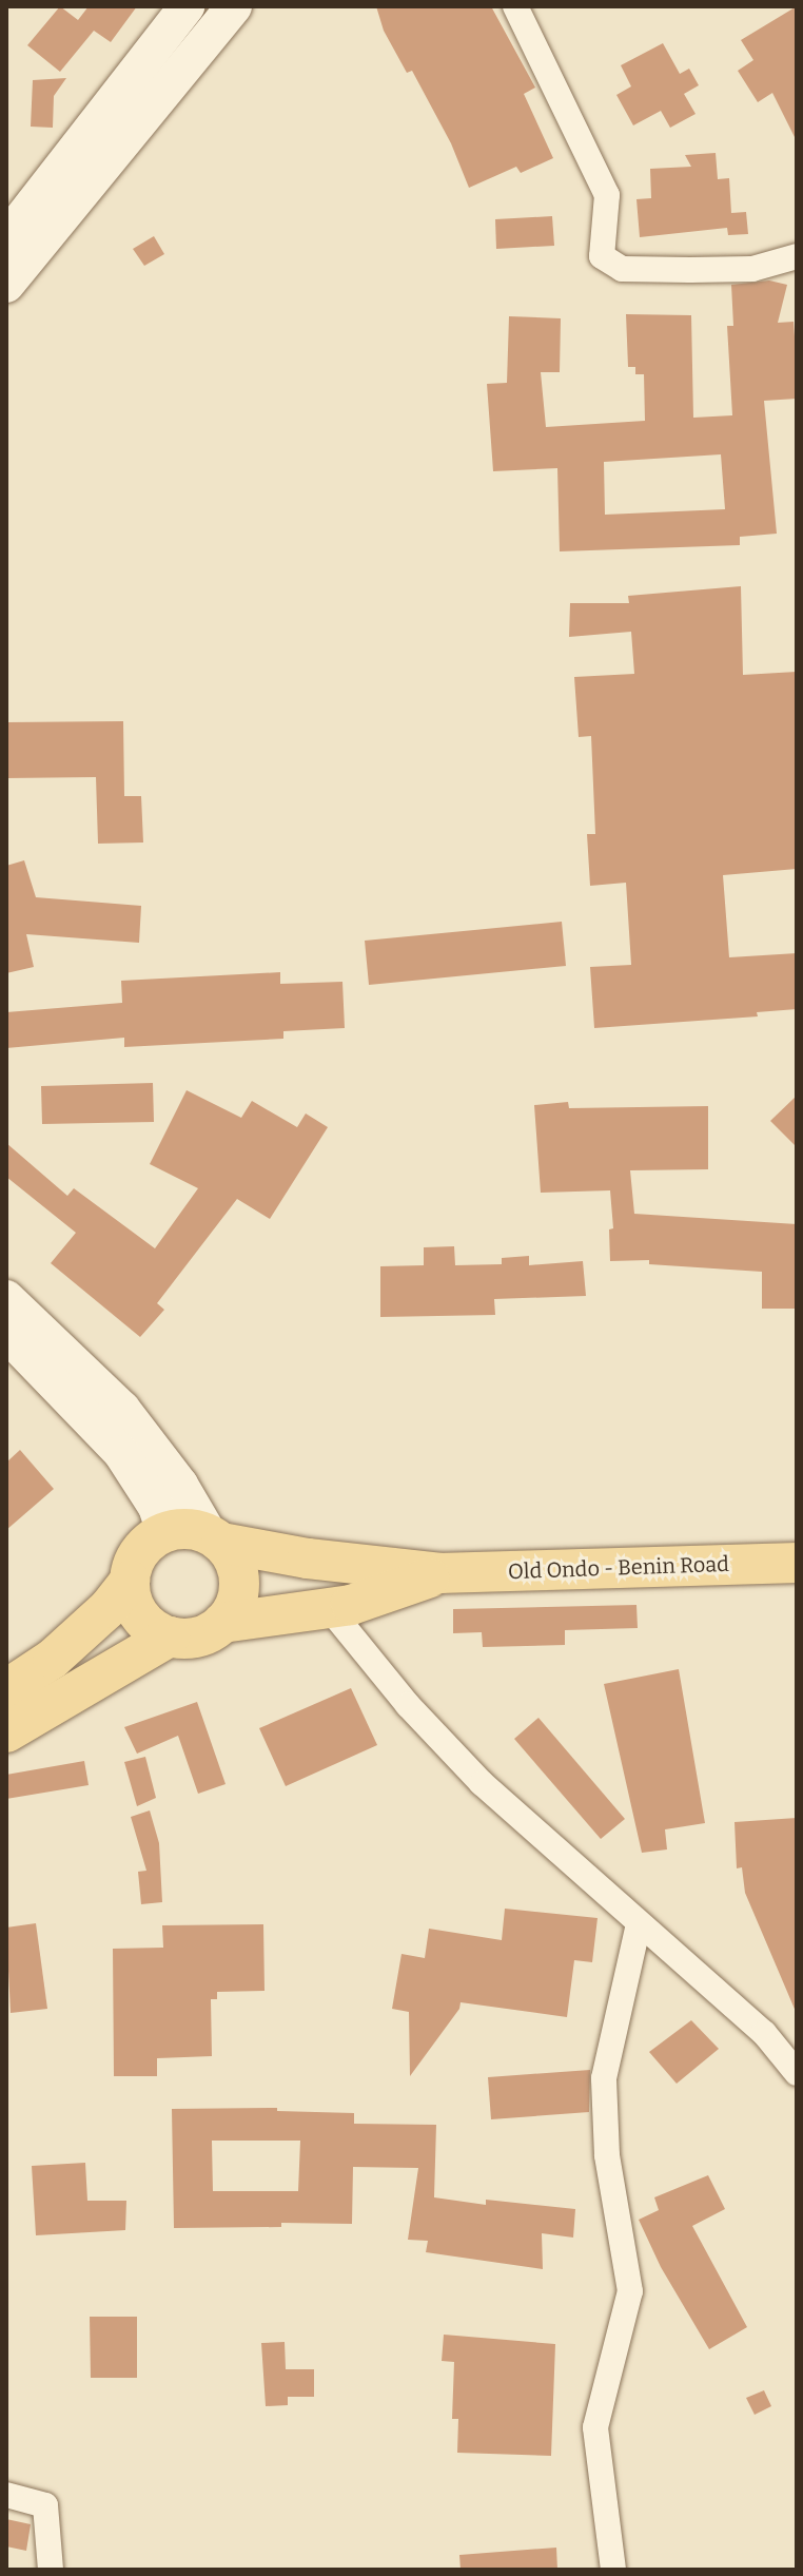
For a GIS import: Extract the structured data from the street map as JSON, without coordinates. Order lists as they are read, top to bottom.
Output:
{
  "streets": {
    "main road": ["Old Ondo - Benin Road"]
  }
}
